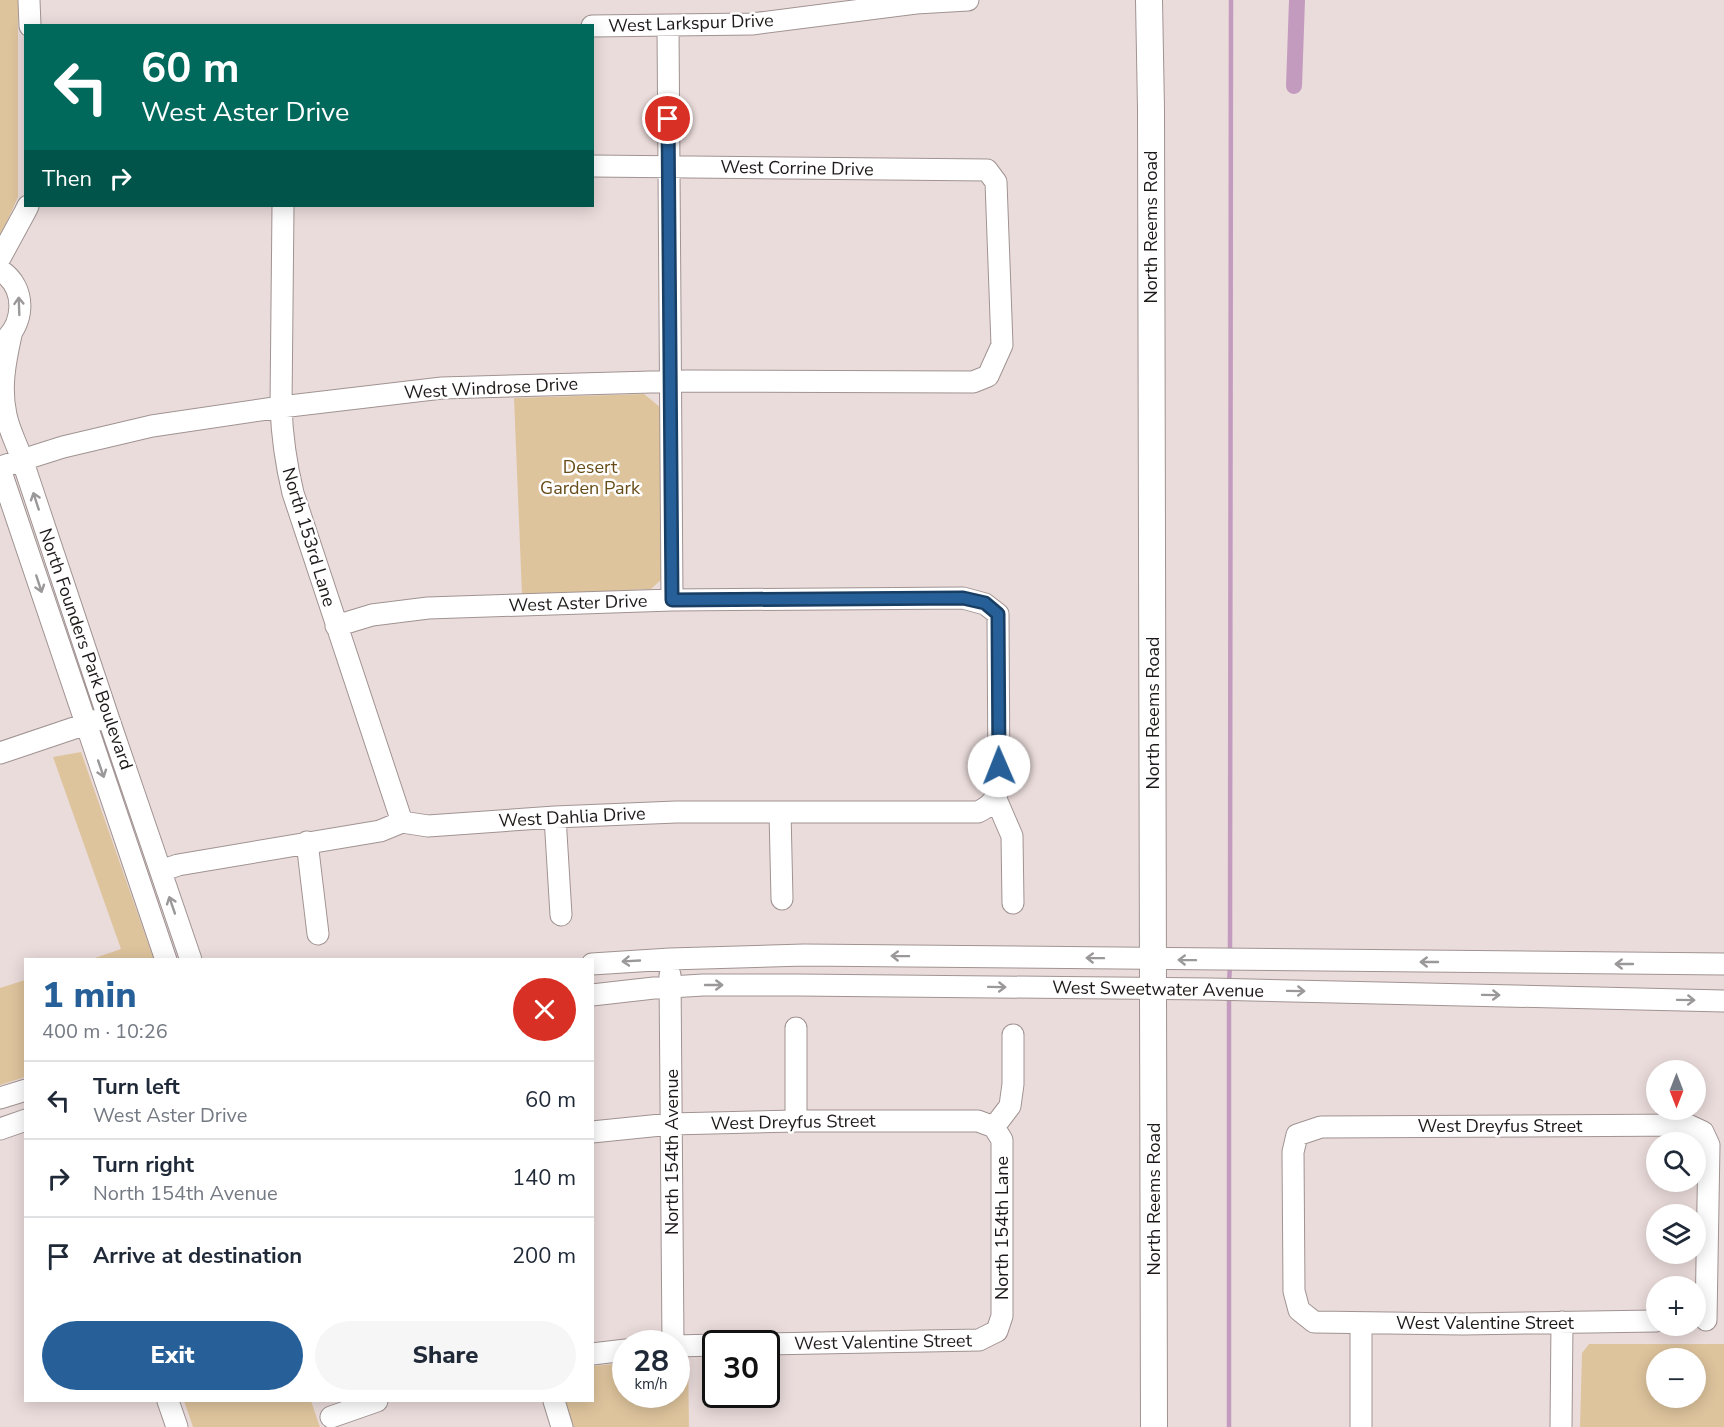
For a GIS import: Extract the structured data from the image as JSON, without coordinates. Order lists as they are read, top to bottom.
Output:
{
  "streets": {
    "main road": ["North Reems Road"],
    "street": [
      "West Larkspur Drive",
      "West Corrine Drive",
      "West Windrose Drive",
      "North 153rd Lane",
      "West Aster Drive",
      "North Founders Park Boulevard",
      "West Dahlia Drive",
      "West Sweetwater Avenue",
      "West Dreyfus Street",
      "North 154th Avenue",
      "North 154th Lane",
      "West Valentine Street"
    ]
  },
  "crossings": [
    ["West Corrine Drive", "West Windrose Drive"],
    ["North Reems Road", "West Sweetwater Avenue"],
    ["West Windrose Drive", "North 153rd Lane"],
    ["West Windrose Drive", "North Founders Park Boulevard"],
    ["North 153rd Lane", "West Aster Drive"],
    ["North 153rd Lane", "West Dahlia Drive"],
    ["West Aster Drive", "West Dahlia Drive"],
    ["North Founders Park Boulevard", "West Dahlia Drive"],
    ["West Sweetwater Avenue", "North 154th Avenue"],
    ["West Dreyfus Street", "North 154th Avenue"],
    ["West Dreyfus Street", "North 154th Lane"],
    ["West Dreyfus Street", "West Valentine Street"],
    ["North 154th Lane", "West Valentine Street"]
  ],
  "parks": ["Desert Garden Park"],
  "north": "bottom",
  "page": {
    "turn": ["60 m", "West Aster Drive"],
    "then": "Then",
    "heading": ["1 min", "400 m · 10:26"],
    "map_buttons": ["+", "−"],
    "list": [
      {
        "name": "Turn left",
        "note": "West Aster Drive",
        "value": "60 m"
      },
      {
        "name": "Turn right",
        "note": "North 154th Avenue",
        "value": "140 m"
      },
      {
        "name": "Arrive at destination",
        "value": "200 m"
      }
    ],
    "buttons": ["Exit", "Share"],
    "speed": "28 km/h",
    "limit": "30"
  }
}
